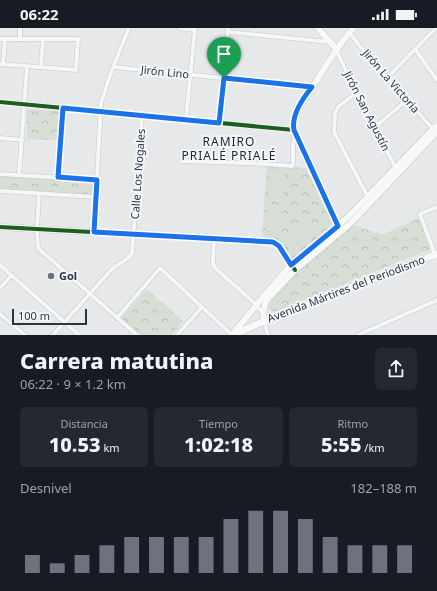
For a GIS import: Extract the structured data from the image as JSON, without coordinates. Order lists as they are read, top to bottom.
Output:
{
  "streets": {
    "main road": ["Avenida Mártires del Periodismo"],
    "street": [
      "Jirón Lino",
      "Jirón La Victoria",
      "Jirón San Agustín",
      "Calle Los Nogales"
    ]
  },
  "districts": ["RAMIRO PRIALÉ PRIALÉ"],
  "places": ["Gol"],
  "scale_bar": "100 m",
  "page": {
    "status": "06:22",
    "scale": "100 m",
    "heading": ["Carrera matutina", "06:22 · 9 × 1.2 km"],
    "stats": [
      ["Distancia", "10.53 km"],
      ["Tiempo", "1:02:18"],
      ["Ritmo", "5:55 /km"]
    ],
    "chart": ["Desnivel", "182–188 m"]
  }
}
